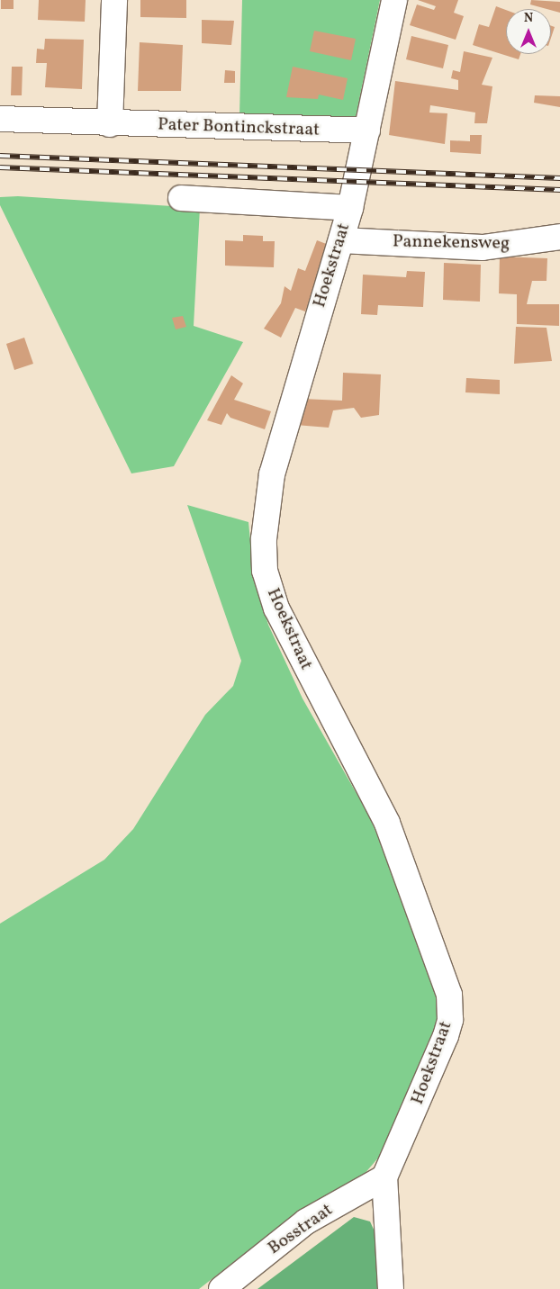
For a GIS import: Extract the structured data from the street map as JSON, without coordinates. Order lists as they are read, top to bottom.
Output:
{
  "streets": {
    "street": [
      "Pater Bontinckstraat",
      "Pannekensweg",
      "Hoekstraat",
      "Bosstraat"
    ]
  },
  "crossings": [
    ["Pater Bontinckstraat", "Hoekstraat"],
    ["Pannekensweg", "Hoekstraat"],
    ["Hoekstraat", "Bosstraat"]
  ],
  "north": "top"
}
